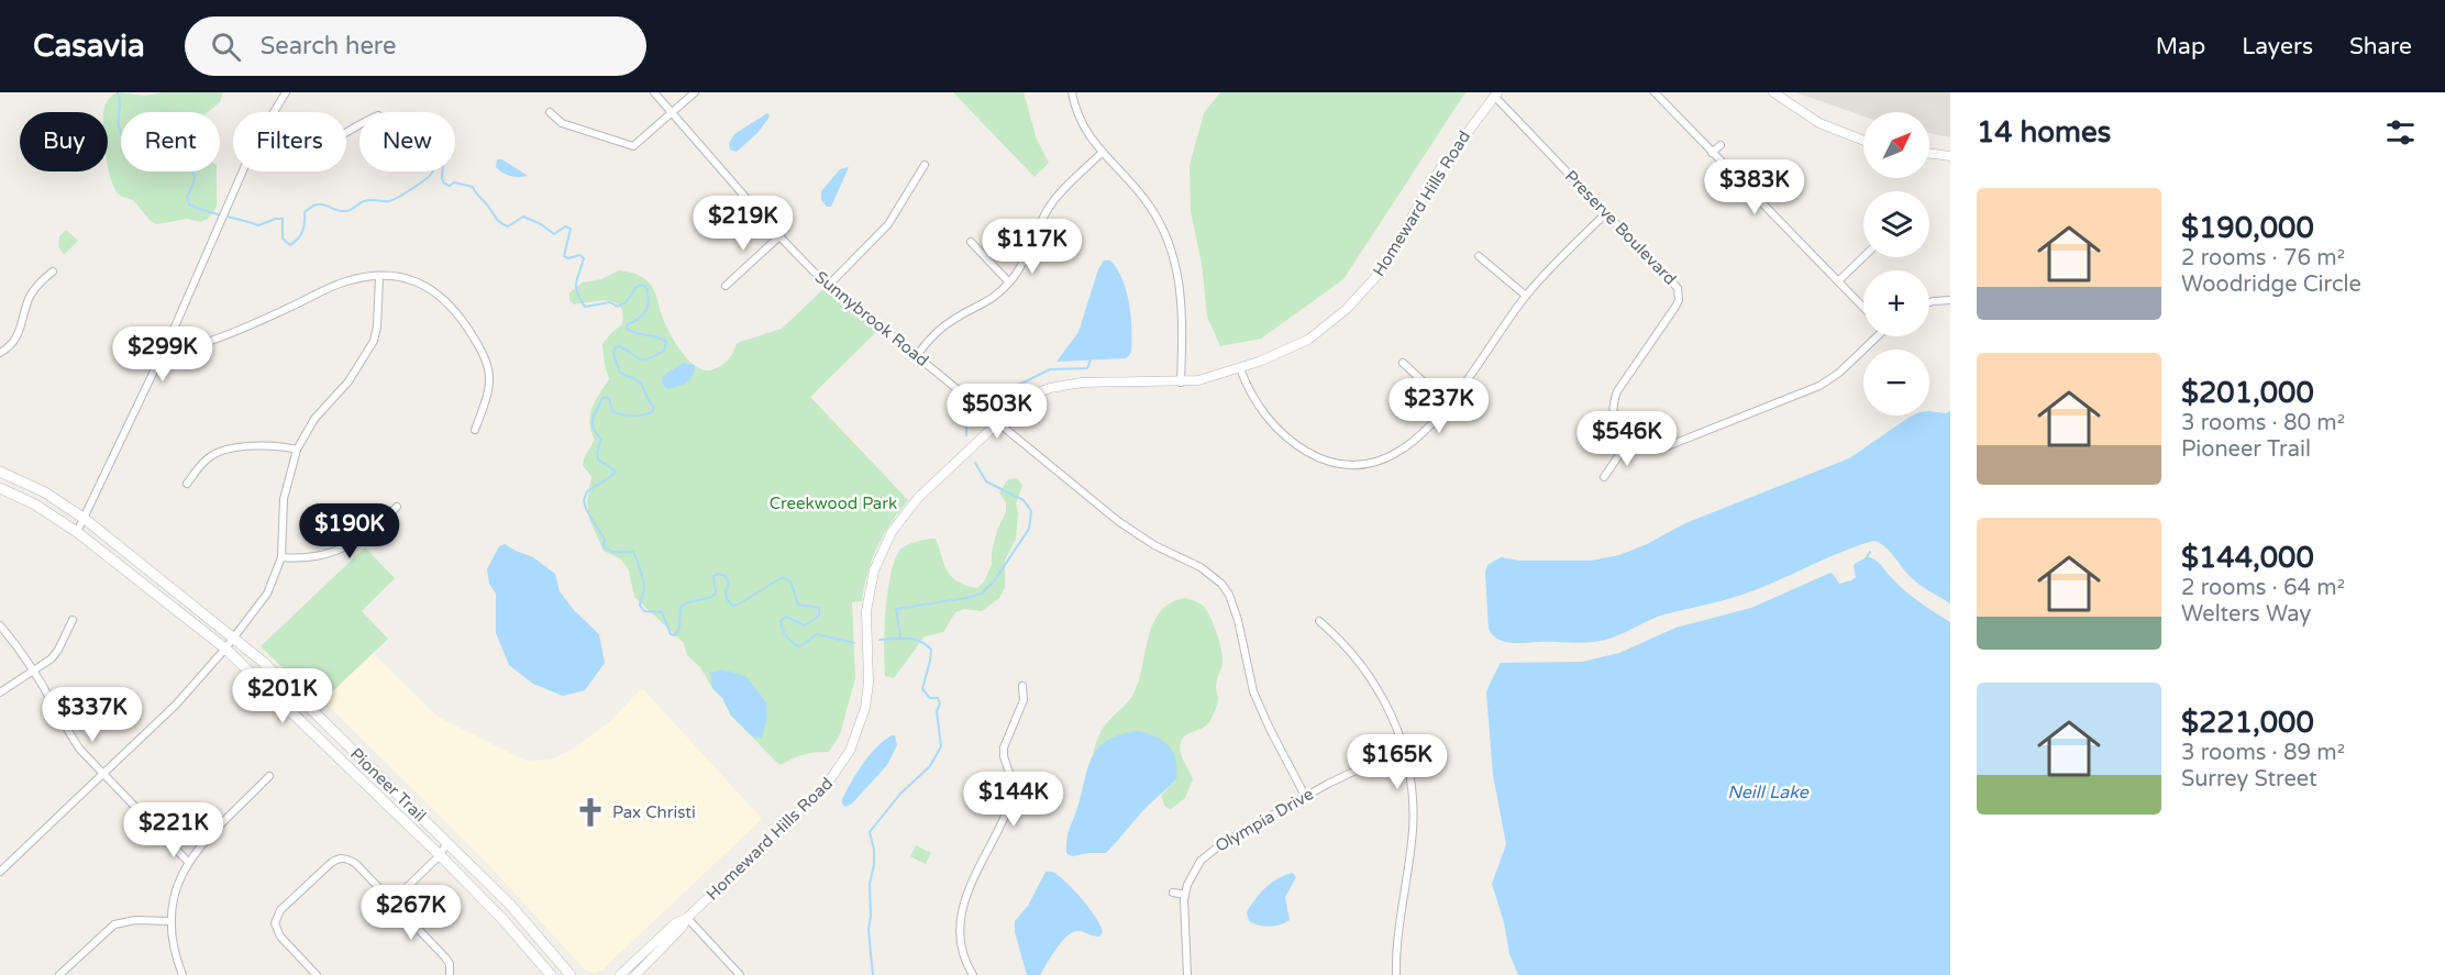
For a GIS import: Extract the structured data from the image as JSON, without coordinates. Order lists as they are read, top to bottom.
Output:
{
  "streets": {
    "main road": ["Pioneer Trail"],
    "street": [
      "Homeward Hills Road",
      "Preserve Boulevard",
      "Sunnybrook Road",
      "Olympia Drive"
    ]
  },
  "crossings": [
    ["Homeward Hills Road", "Preserve Boulevard"],
    ["Homeward Hills Road", "Sunnybrook Road"],
    ["Sunnybrook Road", "Olympia Drive"]
  ],
  "water": ["Neill Lake"],
  "parks": ["Creekwood Park"],
  "places": {
    "church": ["Pax Christi"]
  },
  "north": "top right",
  "page": {
    "header": "Casavia",
    "search": "Search here",
    "nav": ["Map", "Layers", "Share"],
    "heading": "14 homes",
    "map_buttons": ["+", "−"],
    "chip": [
      "Buy",
      "Rent",
      "Filters",
      "New"
    ],
    "price": [
      "$383K",
      "$219K",
      "$117K",
      "$299K",
      "$237K",
      "$503K",
      "$546K",
      "$190K",
      "$201K",
      "$337K",
      "$165K",
      "$144K",
      "$221K",
      "$267K"
    ],
    "list": [
      {
        "name": "$190,000",
        "note": "2 rooms · 76 m² · Woodridge Circle"
      },
      {
        "name": "$201,000",
        "note": "3 rooms · 80 m² · Pioneer Trail"
      },
      {
        "name": "$144,000",
        "note": "2 rooms · 64 m² · Welters Way"
      },
      {
        "name": "$221,000",
        "note": "3 rooms · 89 m² · Surrey Street"
      }
    ]
  }
}
